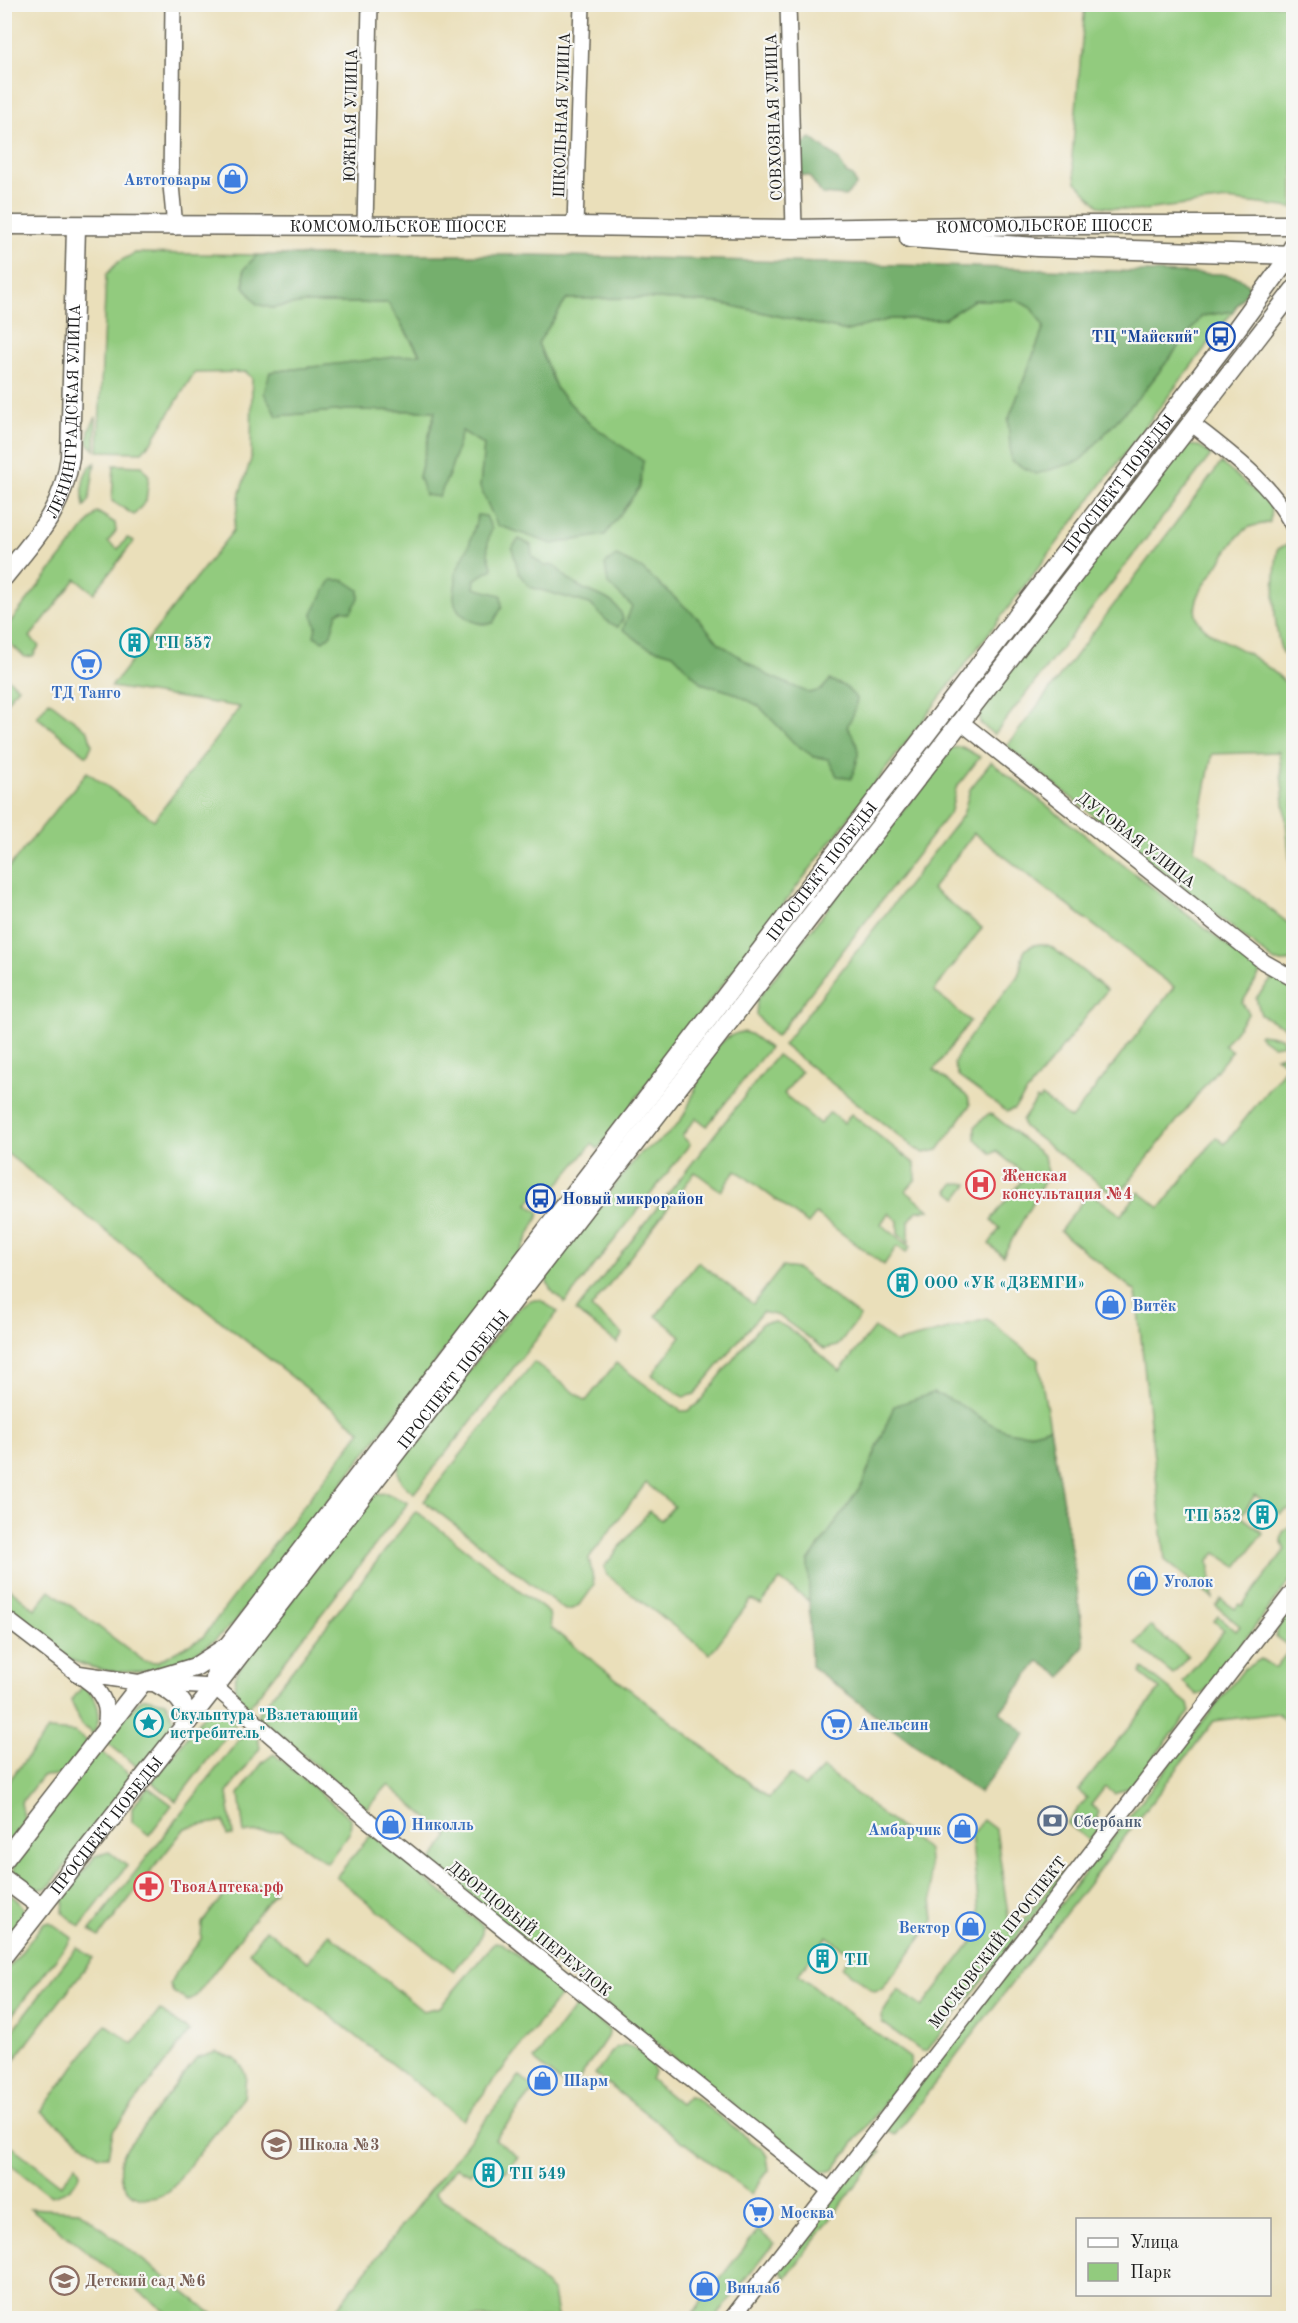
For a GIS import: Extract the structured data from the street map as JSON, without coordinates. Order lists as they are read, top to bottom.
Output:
{
  "streets": {
    "main road": ["КОМСОМОЛЬСКОЕ ШОССЕ", "ЛЕНИНГРАДСКАЯ УЛИЦА", "ПРОСПЕКТ ПОБЕДЫ"],
    "street": [
      "ЮЖНАЯ УЛИЦА",
      "ШКОЛЬНАЯ УЛИЦА",
      "СОВХОЗНАЯ УЛИЦА",
      "ДУГОВАЯ УЛИЦА",
      "ДВОРЦОВЫЙ ПЕРЕУЛОК",
      "МОСКОВСКИЙ ПРОСПЕКТ"
    ]
  },
  "crossings": [
    ["ЮЖНАЯ УЛИЦА", "КОМСОМОЛЬСКОЕ ШОССЕ"],
    ["ШКОЛЬНАЯ УЛИЦА", "КОМСОМОЛЬСКОЕ ШОССЕ"],
    ["СОВХОЗНАЯ УЛИЦА", "КОМСОМОЛЬСКОЕ ШОССЕ"],
    ["КОМСОМОЛЬСКОЕ ШОССЕ", "ЛЕНИНГРАДСКАЯ УЛИЦА"],
    ["КОМСОМОЛЬСКОЕ ШОССЕ", "ПРОСПЕКТ ПОБЕДЫ"],
    ["ПРОСПЕКТ ПОБЕДЫ", "ДУГОВАЯ УЛИЦА"],
    ["ПРОСПЕКТ ПОБЕДЫ", "ДВОРЦОВЫЙ ПЕРЕУЛОК"],
    ["ДВОРЦОВЫЙ ПЕРЕУЛОК", "МОСКОВСКИЙ ПРОСПЕКТ"]
  ],
  "places": {
    "shop": [
      "Автотовары",
      "Витёк",
      "Уголок",
      "Николль",
      "Амбарчик",
      "Вектор",
      "Шарм",
      "Винлаб"
    ],
    "bus stop": ["ТЦ \"Майский\"", "Новый микрорайон"],
    "building": [
      "ТП 557",
      "ООО «УК «ДЗЕМГИ»",
      "ТП 552",
      "ТП",
      "ТП 549"
    ],
    "supermarket": ["ТД Танго", "Апельсин", "Москва"],
    "hospital": ["Женская консультация №4"],
    "place": ["Скульптура \"Взлетающий истребитель\""],
    "bank": ["Сбербанк"],
    "pharmacy": ["ТвояАптека.рф"],
    "school or university": ["Школа №3", "Детский сад №6"]
  },
  "legend": ["Улица", "Парк"]
}
